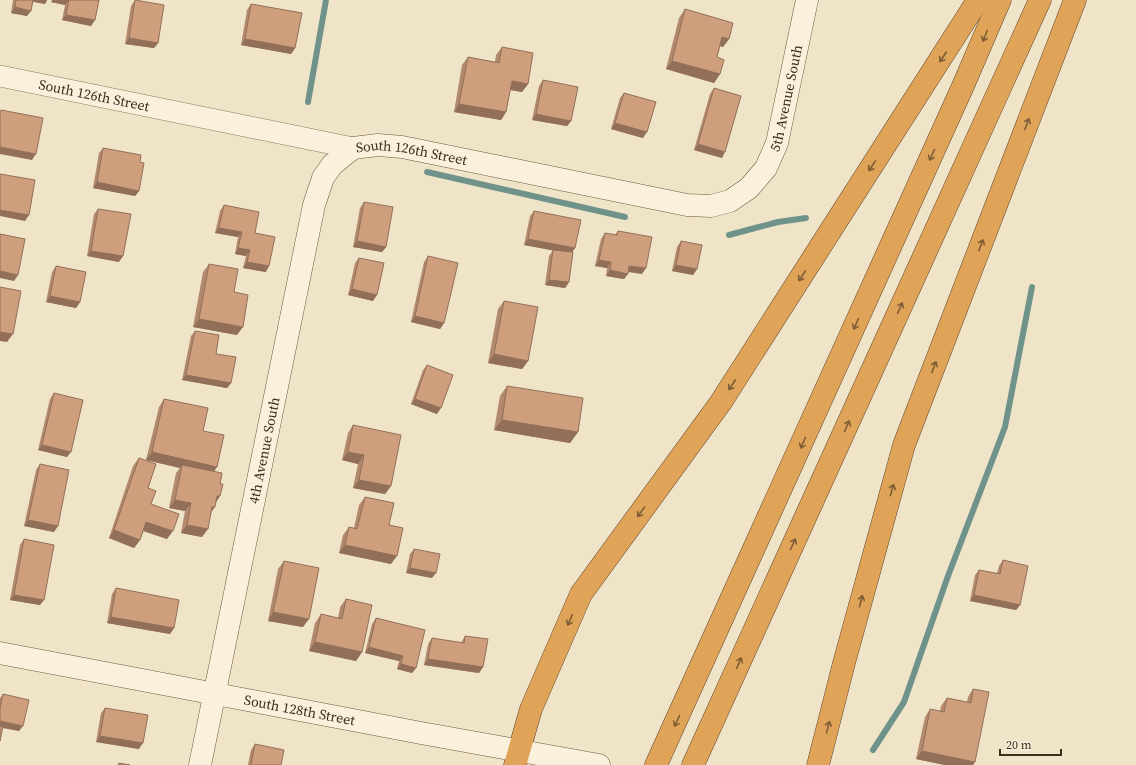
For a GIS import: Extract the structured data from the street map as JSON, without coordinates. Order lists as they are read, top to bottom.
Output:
{
  "streets": {
    "street": [
      "South 126th Street",
      "5th Avenue South",
      "4th Avenue South",
      "South 128th Street"
    ]
  },
  "crossings": [
    ["South 126th Street", "5th Avenue South"],
    ["South 126th Street", "4th Avenue South"],
    ["4th Avenue South", "South 128th Street"]
  ],
  "scale_bar": "20 m"
}
